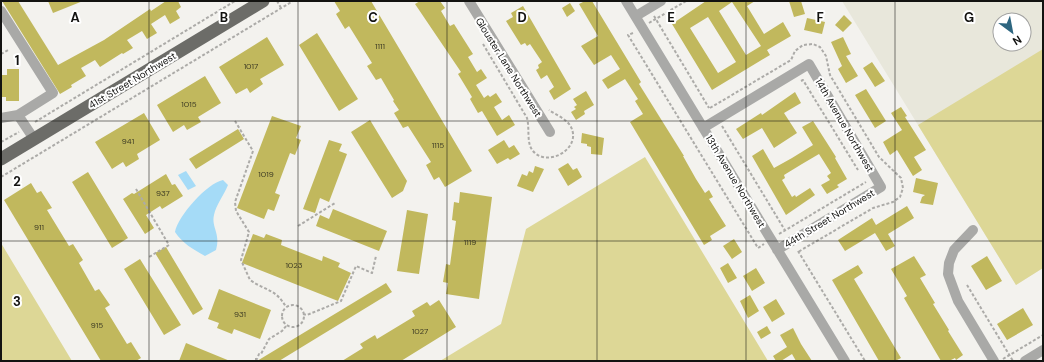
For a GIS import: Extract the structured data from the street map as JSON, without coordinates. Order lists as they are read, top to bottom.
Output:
{
  "streets": {
    "main road": ["41st Street Northwest"],
    "street": [
      "Glouster Lane Northwest",
      "14th Avenue Northwest",
      "13th Avenue Northwest",
      "44th Street Northwest"
    ]
  },
  "crossings": [
    ["14th Avenue Northwest", "13th Avenue Northwest"],
    ["14th Avenue Northwest", "44th Street Northwest"],
    ["13th Avenue Northwest", "44th Street Northwest"]
  ],
  "house_numbers": [
    "1111",
    "1017",
    "1015",
    "941",
    "1115",
    "1019",
    "937",
    "911",
    "1119",
    "1023",
    "931",
    "915",
    "1027"
  ],
  "north": "bottom right",
  "grid": {
    "columns": [
      "A",
      "B",
      "C",
      "D",
      "E",
      "F",
      "G"
    ],
    "rows": ["1", "2", "3"]
  }
}
